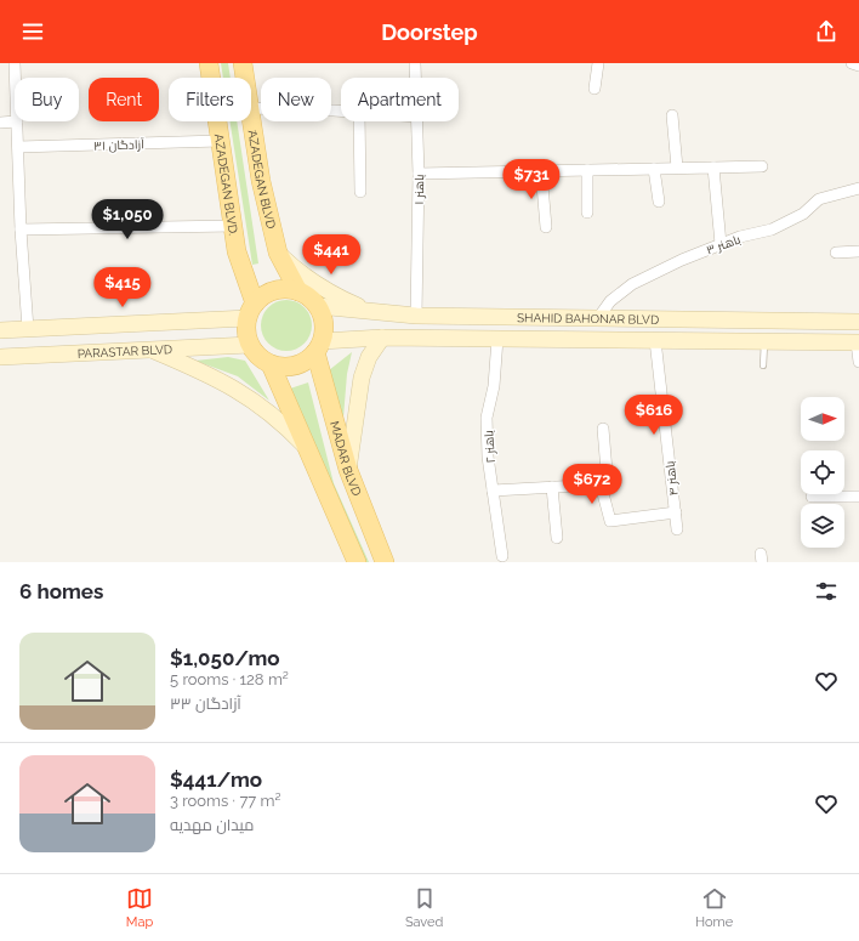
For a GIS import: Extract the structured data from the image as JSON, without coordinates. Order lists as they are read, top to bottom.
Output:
{
  "streets": {
    "main road": [
      "َAZADEGAN BLVD",
      "AZADEGAN BLVD.",
      "SHAHID BAHONAR BLVD",
      "PARASTAR BLVD",
      "MADAR BLVD"
    ],
    "street": [
      "آزادگان ۳۱",
      "باهنر ۱",
      "باهنر ۳",
      "باهنر ۲",
      "باهنر ۴"
    ]
  },
  "crossings": [
    ["آزادگان ۳۱", "AZADEGAN BLVD."],
    ["َAZADEGAN BLVD", "AZADEGAN BLVD."],
    ["َAZADEGAN BLVD", "SHAHID BAHONAR BLVD"],
    ["َAZADEGAN BLVD", "PARASTAR BLVD"],
    ["َAZADEGAN BLVD", "MADAR BLVD"],
    ["AZADEGAN BLVD.", "SHAHID BAHONAR BLVD"],
    ["AZADEGAN BLVD.", "PARASTAR BLVD"],
    ["AZADEGAN BLVD.", "MADAR BLVD"],
    ["باهنر ۱", "SHAHID BAHONAR BLVD"],
    ["باهنر ۳", "SHAHID BAHONAR BLVD"],
    ["SHAHID BAHONAR BLVD", "PARASTAR BLVD"],
    ["SHAHID BAHONAR BLVD", "باهنر ۲"],
    ["SHAHID BAHONAR BLVD", "MADAR BLVD"],
    ["SHAHID BAHONAR BLVD", "باهنر ۴"],
    ["PARASTAR BLVD", "MADAR BLVD"]
  ],
  "north": "right",
  "page": {
    "header": "Doorstep",
    "chip": [
      "Buy",
      "Rent",
      "Filters",
      "New",
      "Apartment"
    ],
    "price": [
      "$731",
      "$1,050",
      "$441",
      "$415",
      "$616",
      "$672"
    ],
    "heading": "6 homes",
    "list": [
      {
        "name": "$1,050/mo",
        "note": "5 rooms · 128 m² · آزادگان ۳۳"
      },
      {
        "name": "$441/mo",
        "note": "3 rooms · 77 m² · میدان مهدیه"
      }
    ],
    "tabs": ["Map", "Saved", "Home"]
  }
}
